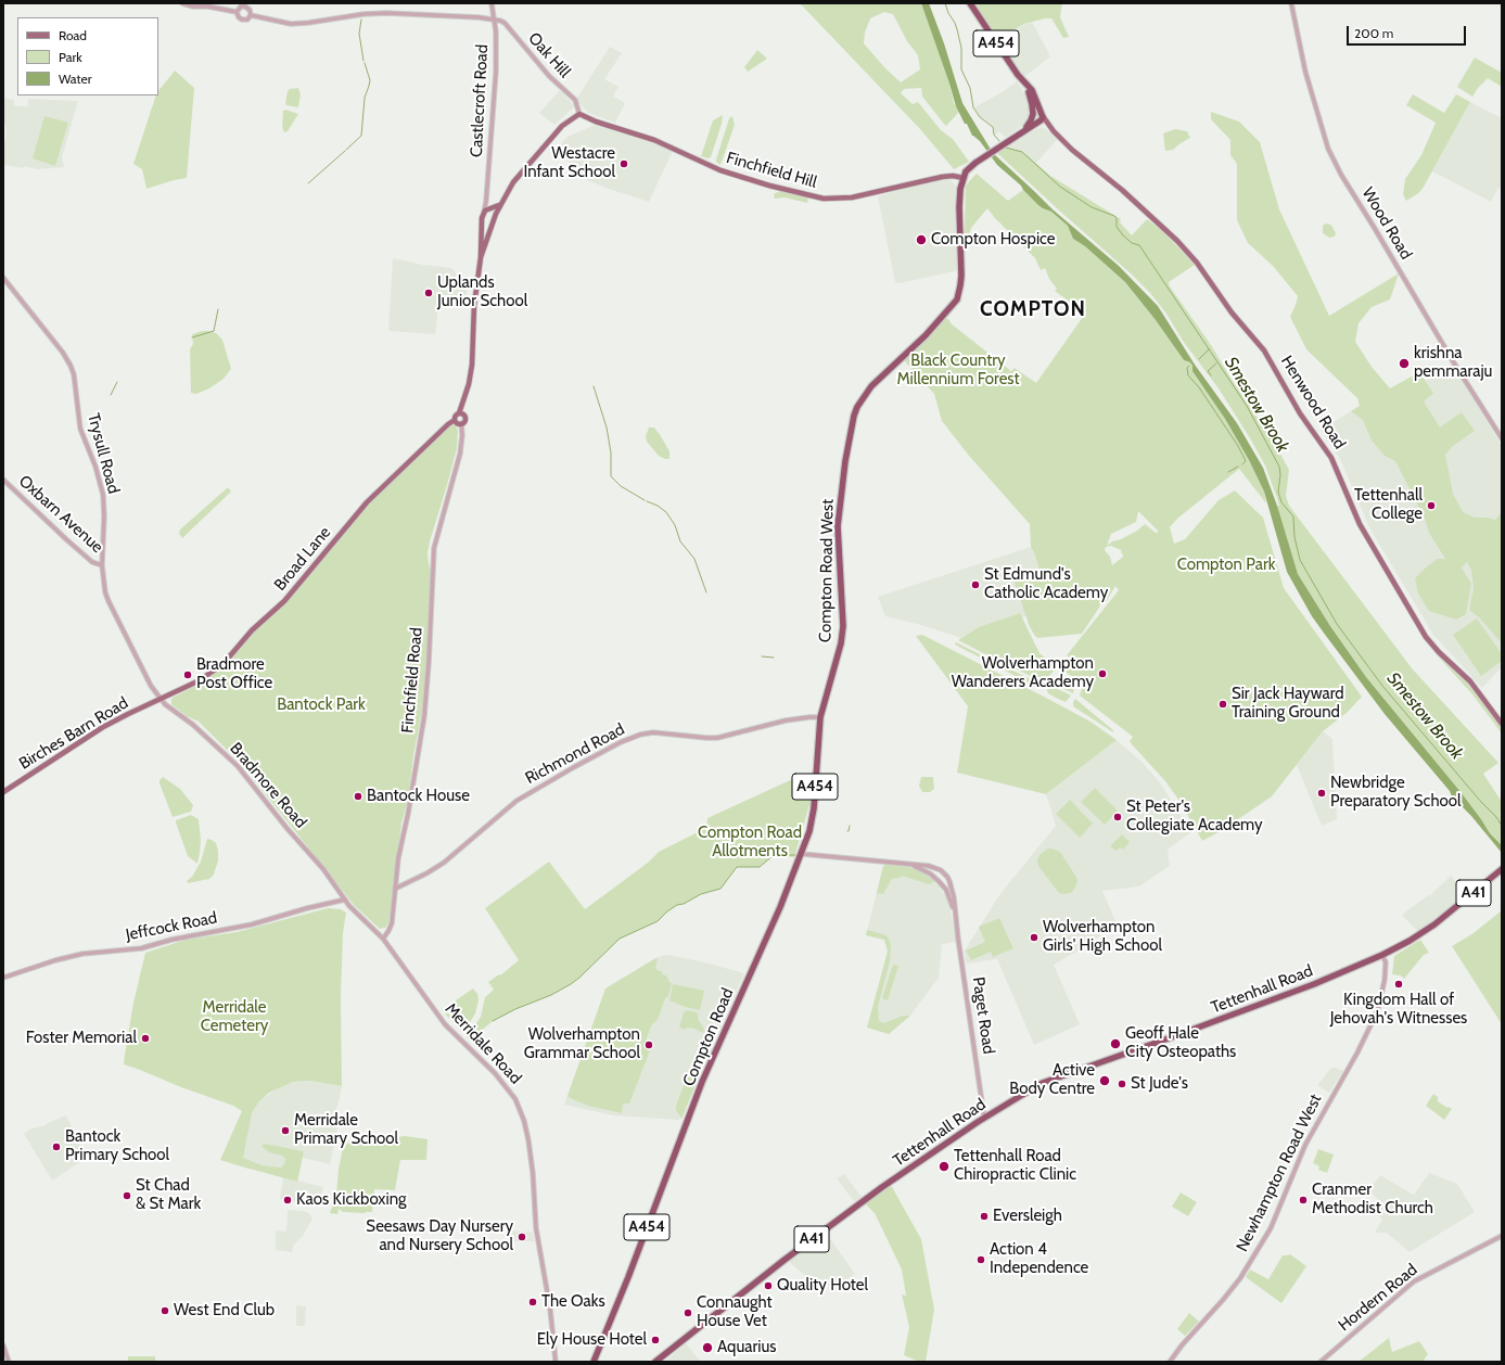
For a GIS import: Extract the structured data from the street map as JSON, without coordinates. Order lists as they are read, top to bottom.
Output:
{
  "streets": {
    "highway": [
      "A454",
      "Compton Road West",
      "A41",
      "Tettenhall Road",
      "Compton Road"
    ],
    "main road": [
      "Finchfield Hill",
      "Henwood Road",
      "Broad Lane",
      "Birches Barn Road"
    ],
    "street": [
      "Oak Hill",
      "Castlecroft Road",
      "Wood Road",
      "Trysull Road",
      "Oxbarn Avenue",
      "Finchfield Road",
      "Richmond Road",
      "Bradmore Road",
      "Jeffcock Road",
      "Paget Road",
      "Merridale Road",
      "Newhampton Road West",
      "Hordern Road"
    ]
  },
  "crossings": [
    ["A454", "Henwood Road"],
    ["Oak Hill", "Castlecroft Road"],
    ["Oak Hill", "Finchfield Hill"],
    ["Finchfield Hill", "Compton Road West"],
    ["Trysull Road", "Oxbarn Avenue"],
    ["Trysull Road", "Broad Lane"],
    ["Trysull Road", "Birches Barn Road"],
    ["Trysull Road", "Bradmore Road"],
    ["Broad Lane", "Finchfield Road"],
    ["Broad Lane", "Birches Barn Road"],
    ["Broad Lane", "Bradmore Road"],
    ["Compton Road West", "Richmond Road"],
    ["Compton Road West", "Compton Road"],
    ["Finchfield Road", "Richmond Road"],
    ["Finchfield Road", "Merridale Road"],
    ["Birches Barn Road", "Bradmore Road"],
    ["Richmond Road", "Compton Road"],
    ["Bradmore Road", "Jeffcock Road"],
    ["Bradmore Road", "Merridale Road"],
    ["Jeffcock Road", "Merridale Road"],
    ["Tettenhall Road", "Paget Road"],
    ["Tettenhall Road", "Newhampton Road West"],
    ["Paget Road", "Compton Road"]
  ],
  "districts": ["COMPTON"],
  "water": ["Smestow Brook"],
  "parks": [
    "Black Country Millennium Forest",
    "Compton Park",
    "Bantock Park",
    "Compton Road Allotments",
    "Merridale Cemetery"
  ],
  "places": [
    "Westacre Infant School",
    "Compton Hospice",
    "Uplands Junior School",
    "krishna pemmaraju",
    "Tettenhall College",
    "St Edmund's Catholic Academy",
    "Wolverhampton Wanderers Academy",
    "Bradmore Post Office",
    "Sir Jack Hayward Training Ground",
    "Newbridge Preparatory School",
    "Bantock House",
    "St Peter's Collegiate Academy",
    "Wolverhampton Girls' High School",
    "Kingdom Hall of Jehovah's Witnesses",
    "Foster Memorial",
    "Geoff Hale City Osteopaths",
    "Wolverhampton Grammar School",
    "Active Body Centre",
    "St Jude's",
    "Merridale Primary School",
    "Bantock Primary School",
    "Tettenhall Road Chiropractic Clinic",
    "St Chad & St Mark",
    "Kaos Kickboxing",
    "Cranmer Methodist Church",
    "Eversleigh",
    "Seesaws Day Nursery and Nursery School",
    "Action 4 Independence",
    "Quality Hotel",
    "The Oaks",
    "West End Club",
    "Connaught House Vet",
    "Ely House Hotel",
    "Aquarius"
  ],
  "legend": ["Road", "Park", "Water"],
  "scale_bar": "200 m"
}
